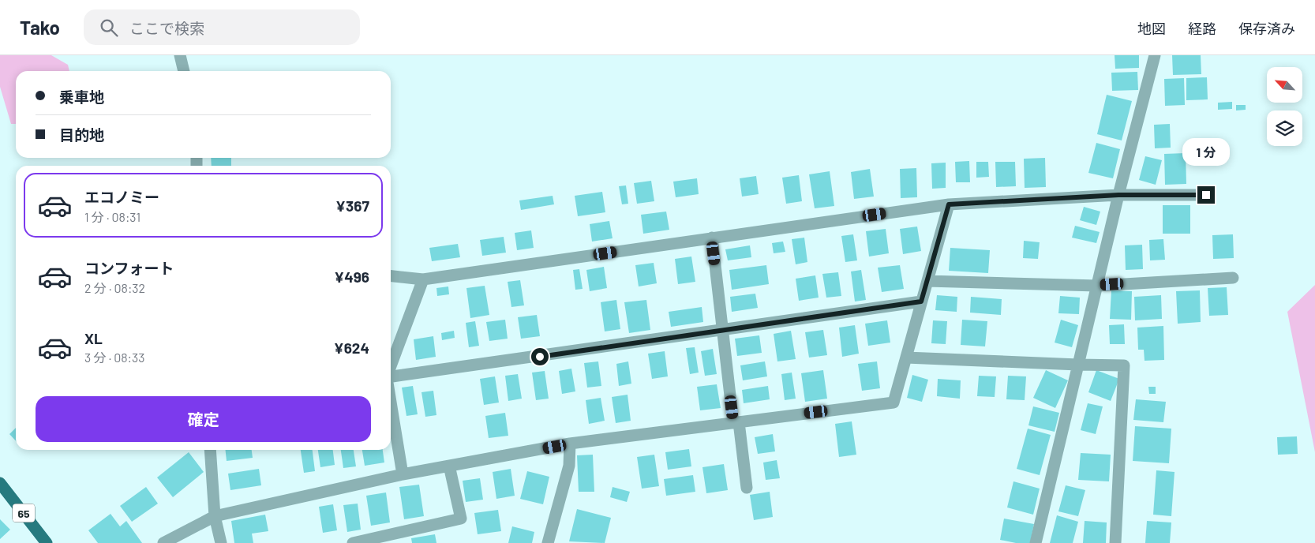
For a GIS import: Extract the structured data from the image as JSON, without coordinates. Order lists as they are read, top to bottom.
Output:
{
  "streets": {
    "main road": ["65"]
  },
  "north": "top left",
  "page": {
    "header": "Tako",
    "search": "ここで検索",
    "nav": ["地図", "経路", "保存済み"],
    "banner": ["乗車地", "目的地"],
    "bubble": "1 分",
    "list": [
      {
        "name": "エコノミー",
        "note": "1 分 · 08:31",
        "value": "¥367"
      },
      {
        "name": "コンフォート",
        "note": "2 分 · 08:32",
        "value": "¥496"
      },
      {
        "name": "XL",
        "note": "3 分 · 08:33",
        "value": "¥624"
      }
    ],
    "buttons": "確定"
  }
}
